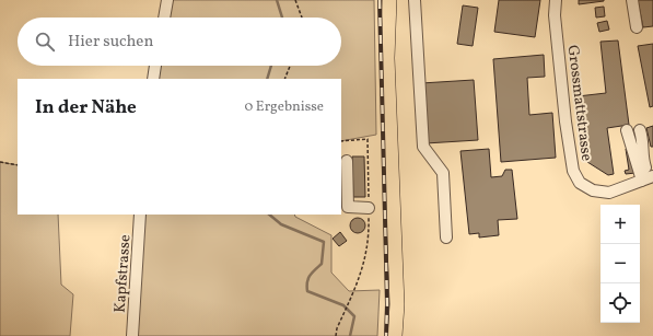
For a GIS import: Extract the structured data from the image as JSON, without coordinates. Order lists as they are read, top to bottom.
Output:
{
  "streets": {
    "street": ["Grossmattstrasse", "Kapfstrasse"]
  },
  "page": {
    "search": "Hier suchen",
    "heading": ["In der Nähe", "0 Ergebnisse"],
    "map_buttons": ["+", "−"]
  }
}
